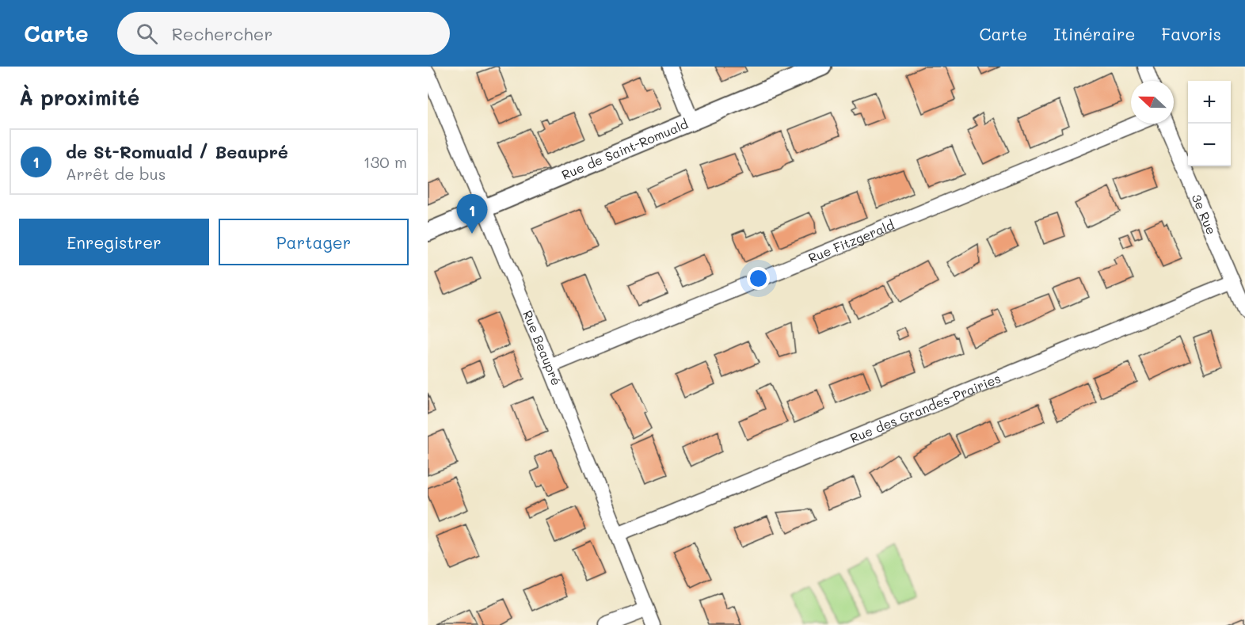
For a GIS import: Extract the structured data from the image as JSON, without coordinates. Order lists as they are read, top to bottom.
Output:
{
  "streets": {
    "street": [
      "Rue de Saint-Romuald",
      "3e Rue",
      "Rue Fitzgerald",
      "Rue Beaupré",
      "Rue des Grandes-Prairies"
    ]
  },
  "crossings": [
    ["Rue de Saint-Romuald", "Rue Beaupré"],
    ["3e Rue", "Rue des Grandes-Prairies"],
    ["Rue Fitzgerald", "Rue Beaupré"],
    ["Rue Beaupré", "Rue des Grandes-Prairies"]
  ],
  "north": "left",
  "page": {
    "header": "Carte",
    "search": "Rechercher",
    "nav": ["Carte", "Itinéraire", "Favoris"],
    "heading": "À proximité",
    "map_buttons": ["+", "−"],
    "list": [
      {
        "mark": "1",
        "name": "de St-Romuald / Beaupré",
        "note": "Arrêt de bus",
        "value": "130 m"
      }
    ],
    "pins": "1",
    "buttons": ["Enregistrer", "Partager"]
  }
}
